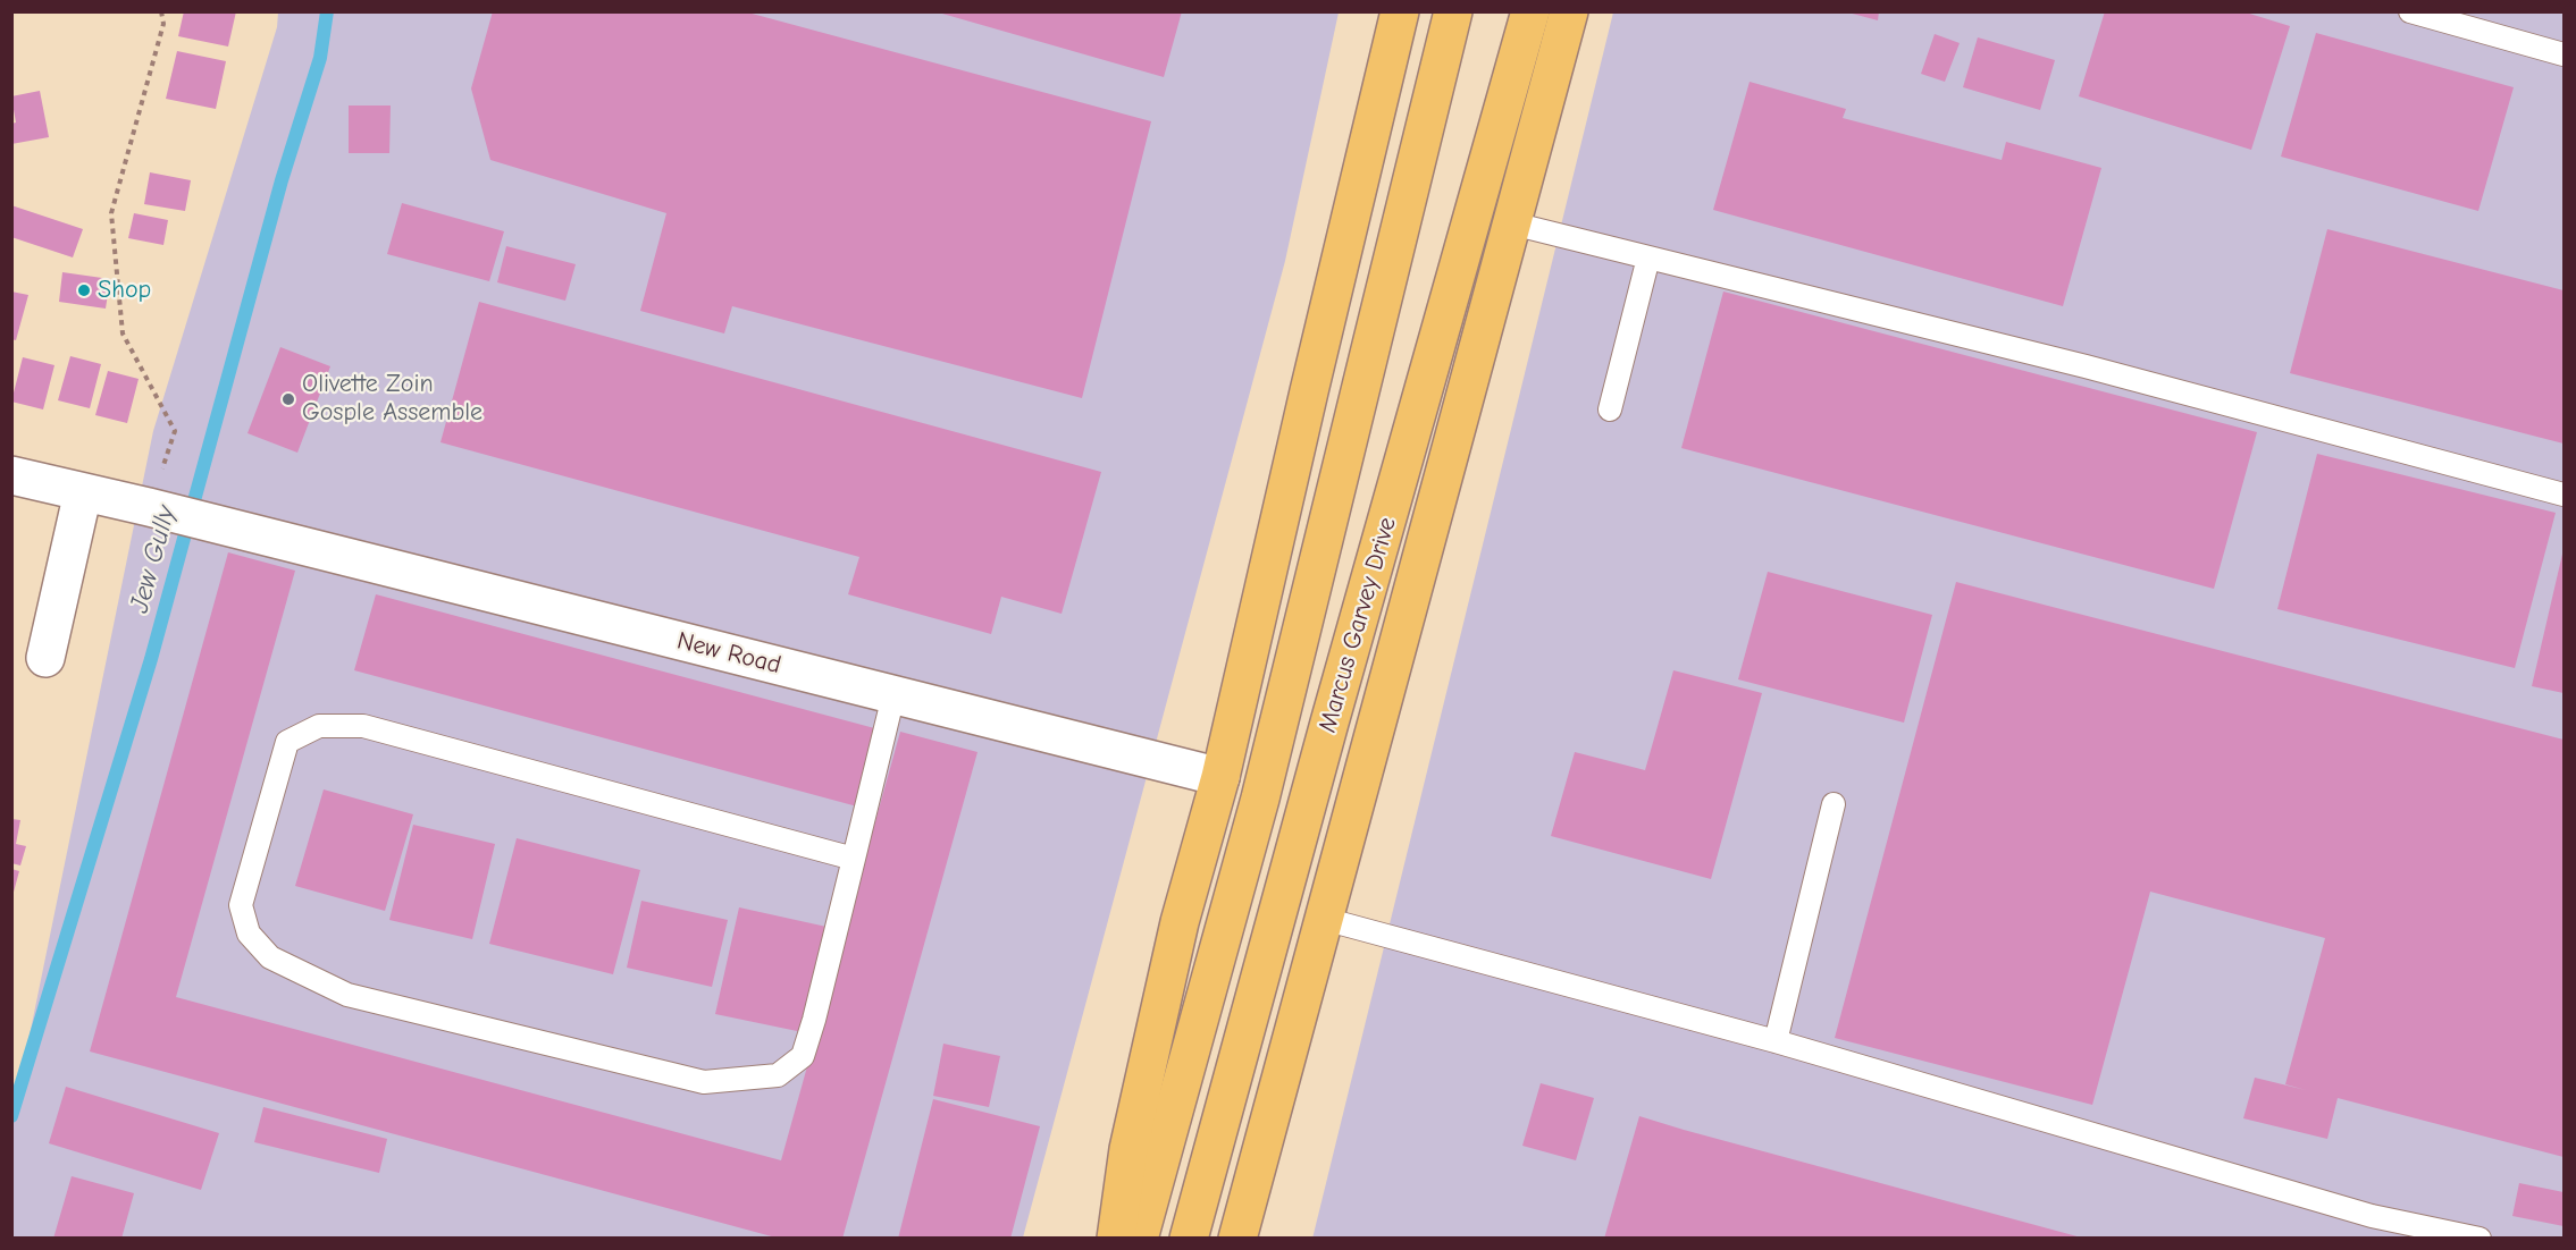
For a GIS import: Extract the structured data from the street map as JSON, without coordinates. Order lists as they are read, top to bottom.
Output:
{
  "streets": {
    "main road": ["Marcus Garvey Drive"],
    "street": ["New Road"]
  },
  "water": ["Jew Gully"],
  "places": ["Shop", "Olivette Zoin Gosple Assemble"]
}
